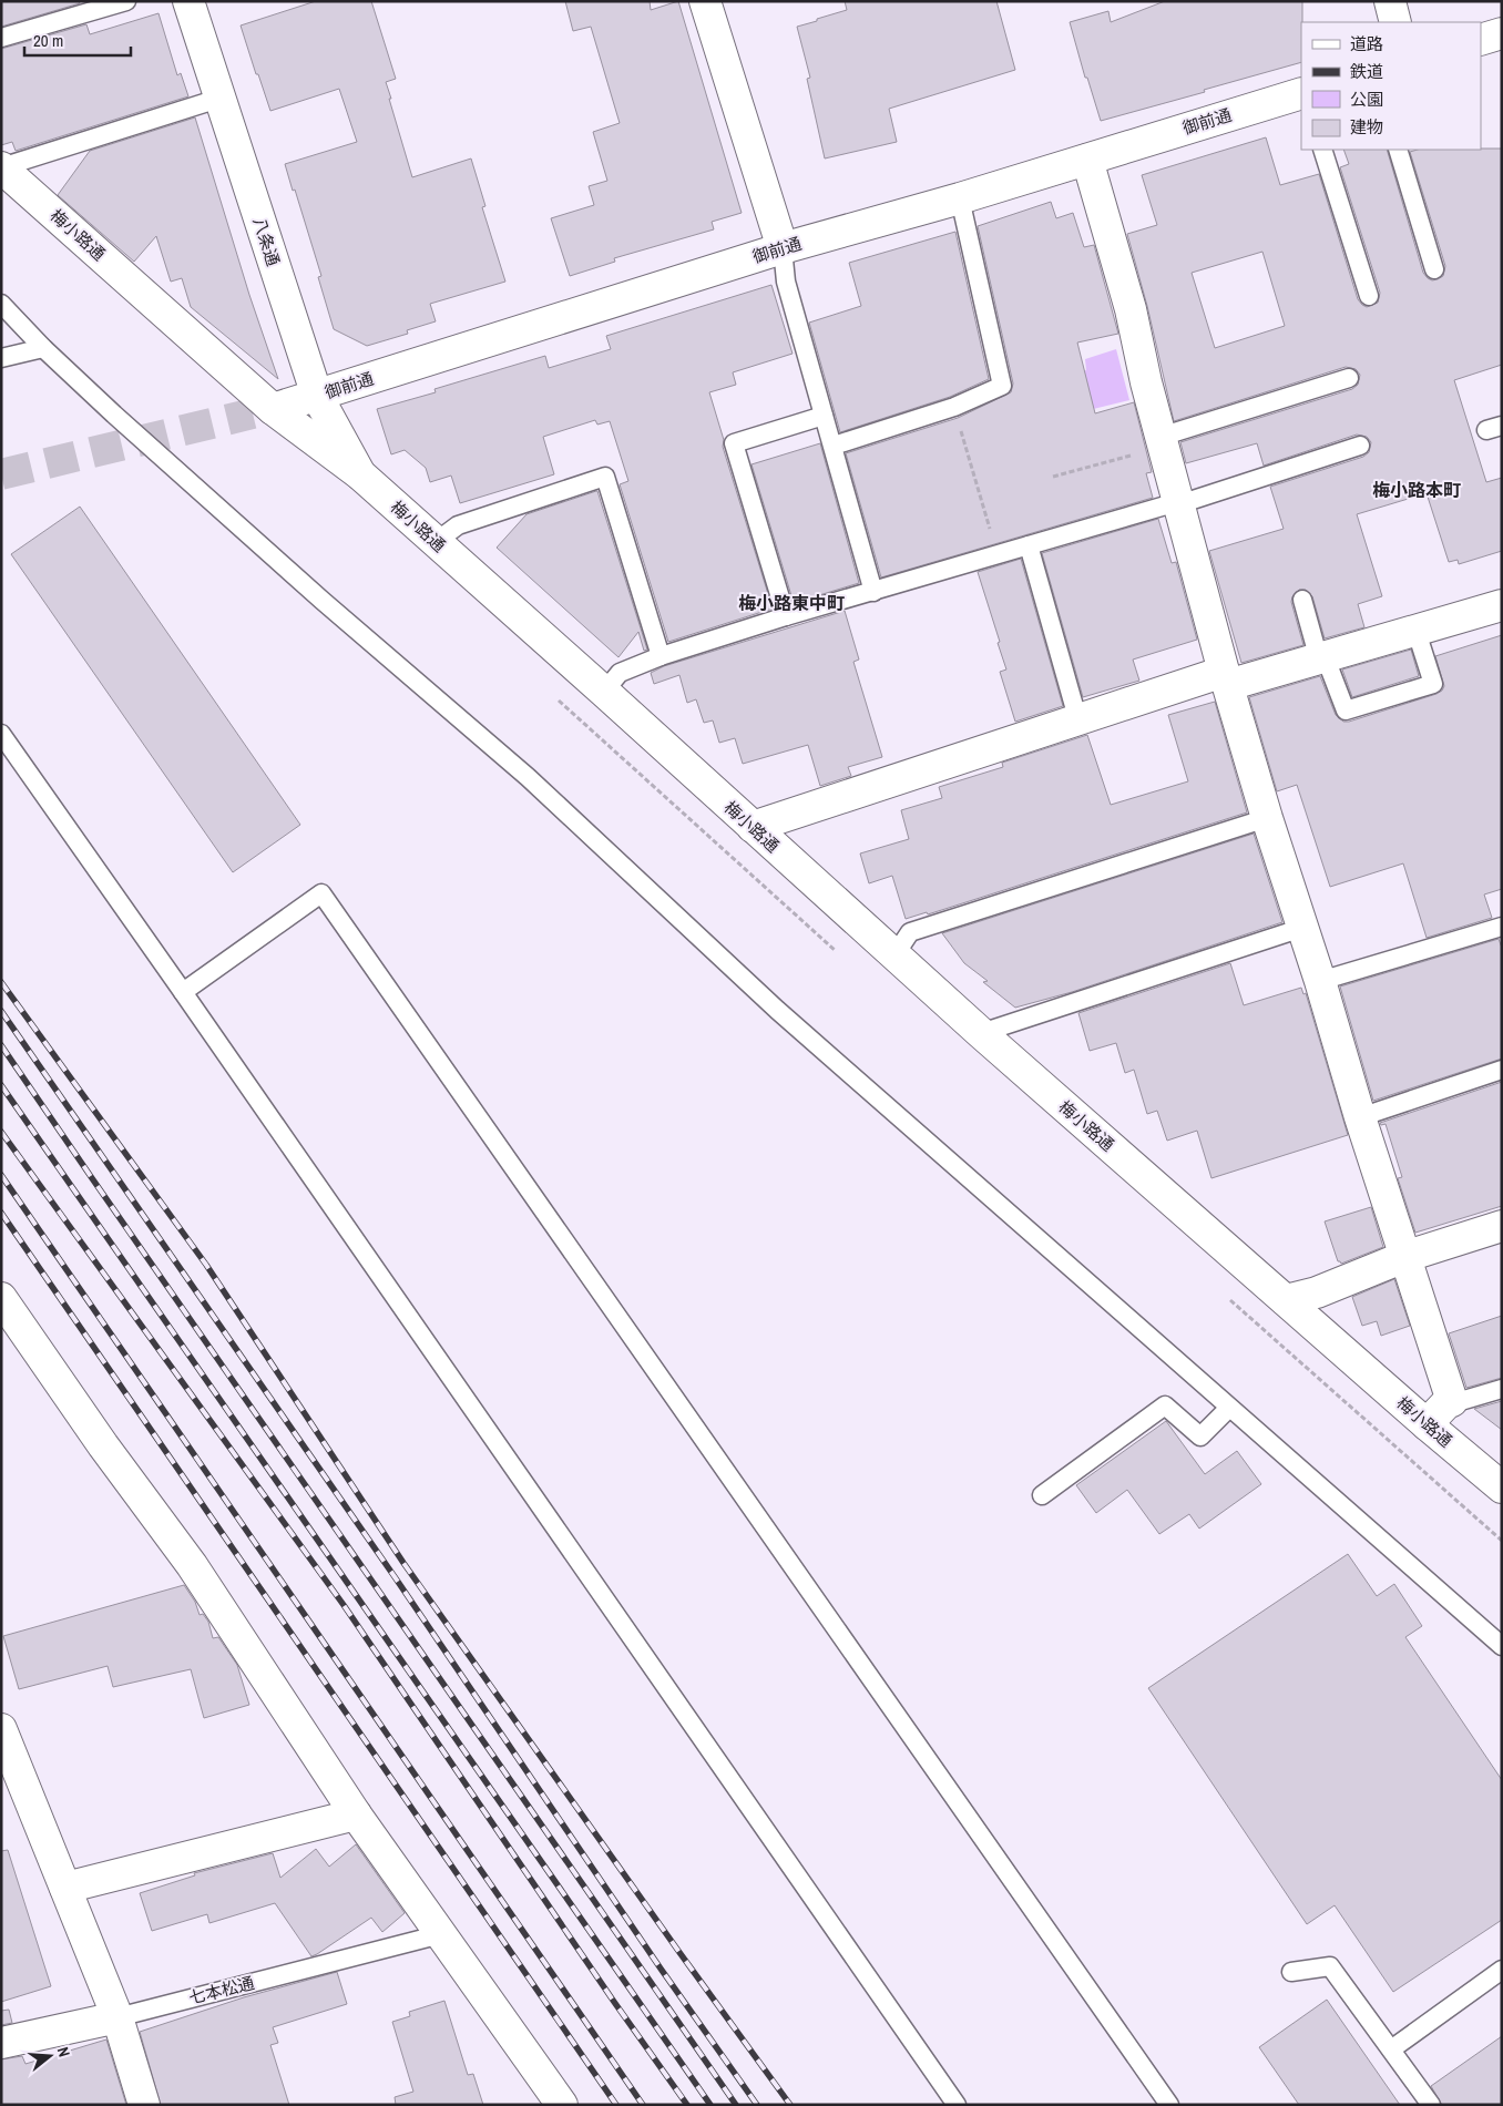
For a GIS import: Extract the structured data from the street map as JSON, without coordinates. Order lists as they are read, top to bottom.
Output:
{
  "streets": {
    "street": [
      "御前通",
      "梅小路通",
      "八条通",
      "七本松通"
    ]
  },
  "crossings": [
    ["御前通", "梅小路通"],
    ["御前通", "八条通"],
    ["梅小路通", "八条通"]
  ],
  "districts": ["梅小路本町", "梅小路東中町"],
  "legend": [
    "道路",
    "鉄道",
    "公園",
    "建物"
  ],
  "scale_bar": "20 m",
  "north": "right"
}
